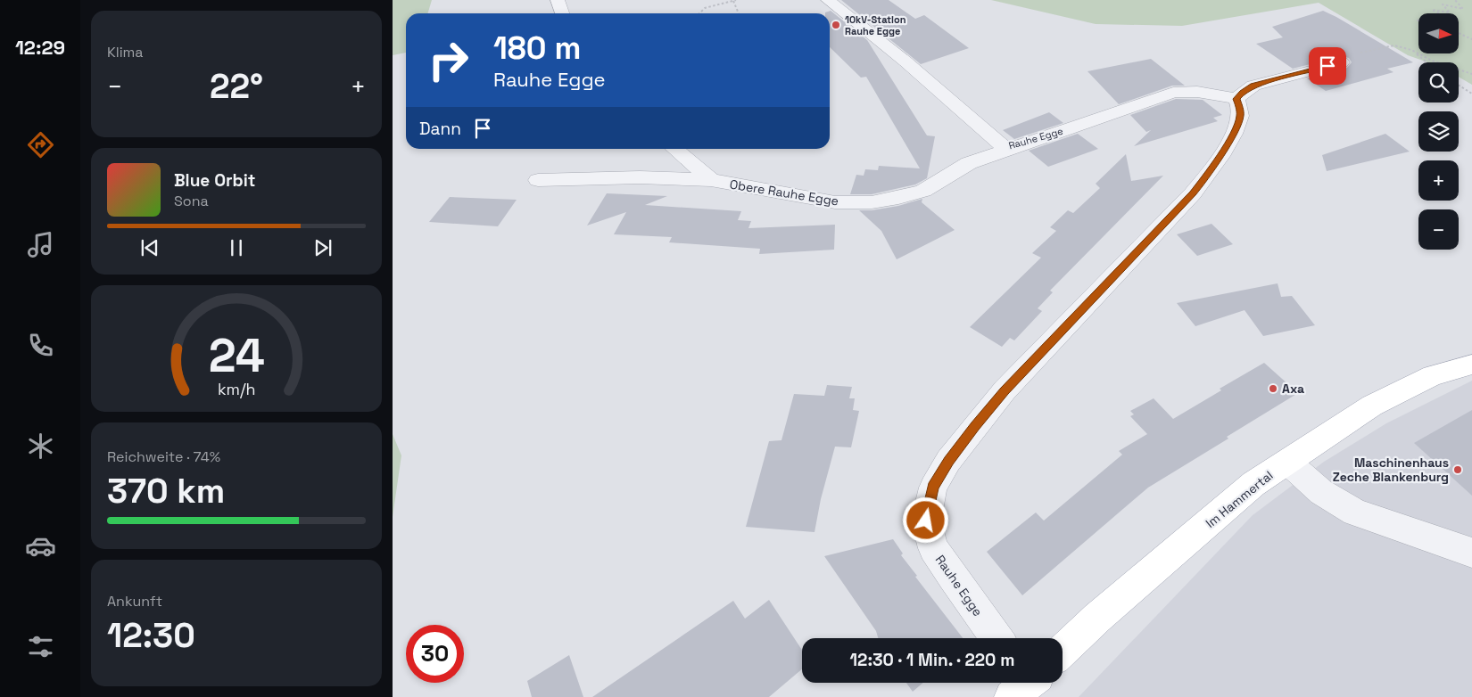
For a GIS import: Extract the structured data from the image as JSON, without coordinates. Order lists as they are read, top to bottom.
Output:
{
  "streets": {
    "main road": ["Im Hammertal"],
    "street": ["Rauhe Egge", "Obere Rauhe Egge"]
  },
  "crossings": [
    ["Rauhe Egge", "Obere Rauhe Egge"]
  ],
  "places": ["10kV-Station Rauhe Egge", "Axa", "Maschinenhaus Zeche Blankenburg"],
  "north": "right",
  "page": {
    "tabs": "12:29",
    "tile": [
      "Klima",
      ["Reichweite · 74%", "370 km"],
      ["Ankunft", "12:30"]
    ],
    "map_buttons": ["+", "−"],
    "turn": ["180 m", "Rauhe Egge"],
    "heat": ["−", "22°", "+"],
    "then": "Dann",
    "song": ["Blue Orbit", "Sona"],
    "limit": "30",
    "trip": "12:30 · 1 Min. · 220 m",
    "gauge": ["24", "km/h"]
  }
}
